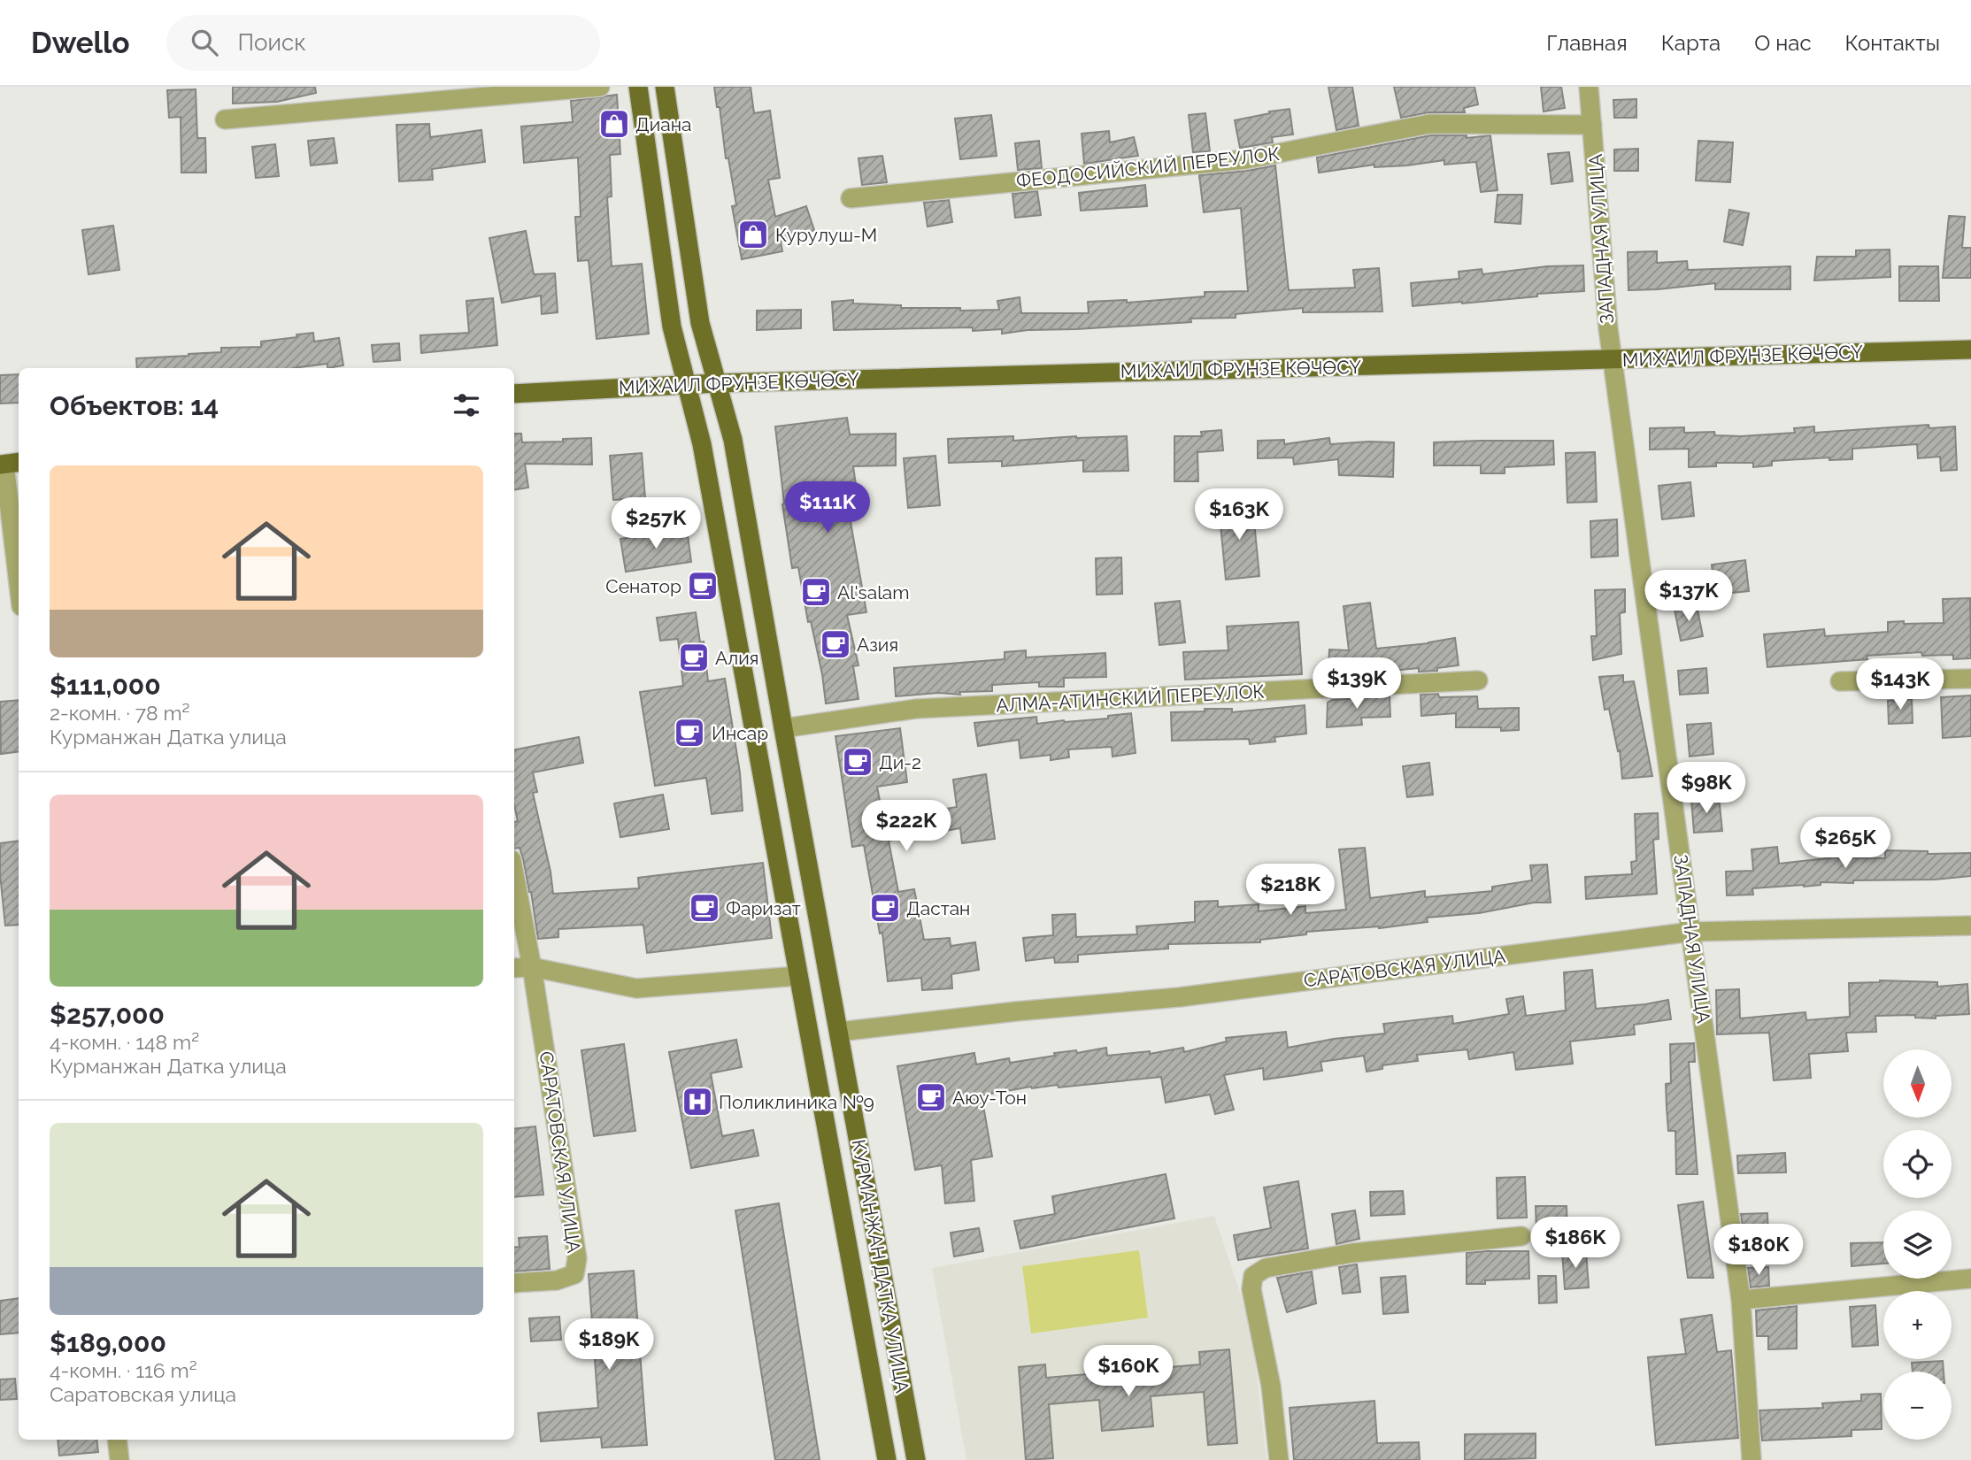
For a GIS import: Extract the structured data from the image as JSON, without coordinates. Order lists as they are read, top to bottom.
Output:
{
  "streets": {
    "main road": ["МИХАИЛ ФРУНЗЕ КӨЧӨСҮ", "КУРМАНЖАН ДАТКА УЛИЦА"],
    "street": [
      "ФЕОДОСИЙСКИЙ ПЕРЕУЛОК",
      "ЗАПАДНАЯ УЛИЦА",
      "АЛМА-АТИНСКИЙ ПЕРЕУЛОК",
      "САРАТОВСКАЯ УЛИЦА"
    ]
  },
  "crossings": [
    ["ФЕОДОСИЙСКИЙ ПЕРЕУЛОК", "ЗАПАДНАЯ УЛИЦА"],
    ["ЗАПАДНАЯ УЛИЦА", "МИХАИЛ ФРУНЗЕ КӨЧӨСҮ"],
    ["ЗАПАДНАЯ УЛИЦА", "САРАТОВСКАЯ УЛИЦА"],
    ["МИХАИЛ ФРУНЗЕ КӨЧӨСҮ", "КУРМАНЖАН ДАТКА УЛИЦА"],
    ["АЛМА-АТИНСКИЙ ПЕРЕУЛОК", "КУРМАНЖАН ДАТКА УЛИЦА"],
    ["САРАТОВСКАЯ УЛИЦА", "КУРМАНЖАН ДАТКА УЛИЦА"]
  ],
  "places": {
    "shop": ["Диана", "Курулуш-М"],
    "cafe": [
      "Сенатор",
      "Al'salam",
      "Азия",
      "Алия",
      "Инсар",
      "Ди-2",
      "Фаризат",
      "Дастан",
      "Аюу-Тон"
    ],
    "hospital": ["Поликлиника №9"]
  },
  "north": "bottom",
  "page": {
    "header": "Dwello",
    "search": "Поиск",
    "nav": [
      "Главная",
      "Карта",
      "О нас",
      "Контакты"
    ],
    "heading": "Объектов: 14",
    "list": [
      {
        "name": "$111,000",
        "note": "2-комн. · 78 m² · Курманжан Датка улица"
      },
      {
        "name": "$257,000",
        "note": "4-комн. · 148 m² · Курманжан Датка улица"
      },
      {
        "name": "$189,000",
        "note": "4-комн. · 116 m² · Саратовская улица"
      }
    ],
    "price": [
      "$111K",
      "$163K",
      "$257K",
      "$137K",
      "$139K",
      "$143K",
      "$98K",
      "$222K",
      "$265K",
      "$218K",
      "$186K",
      "$180K",
      "$189K",
      "$160K"
    ],
    "map_buttons": ["+", "−"]
  }
}
